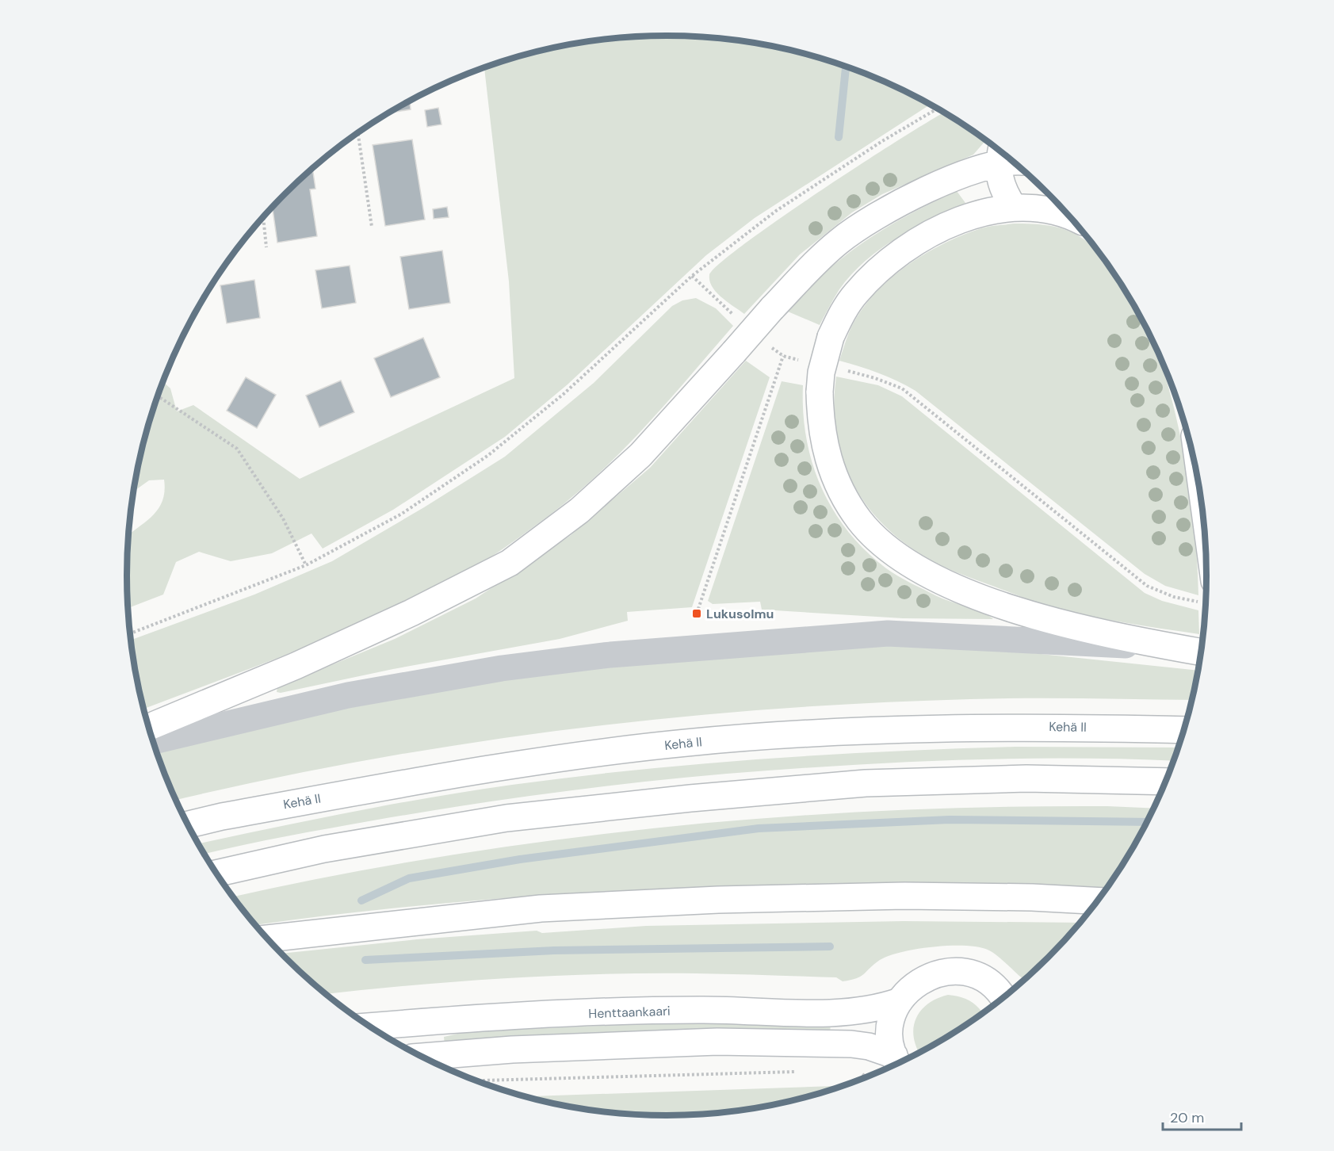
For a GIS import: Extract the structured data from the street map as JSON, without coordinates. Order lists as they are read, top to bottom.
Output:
{
  "streets": {
    "main road": ["Kehä II", "Henttaankaari"]
  },
  "places": {
    "transit": ["Lukusolmu"]
  },
  "scale_bar": "20 m"
}
